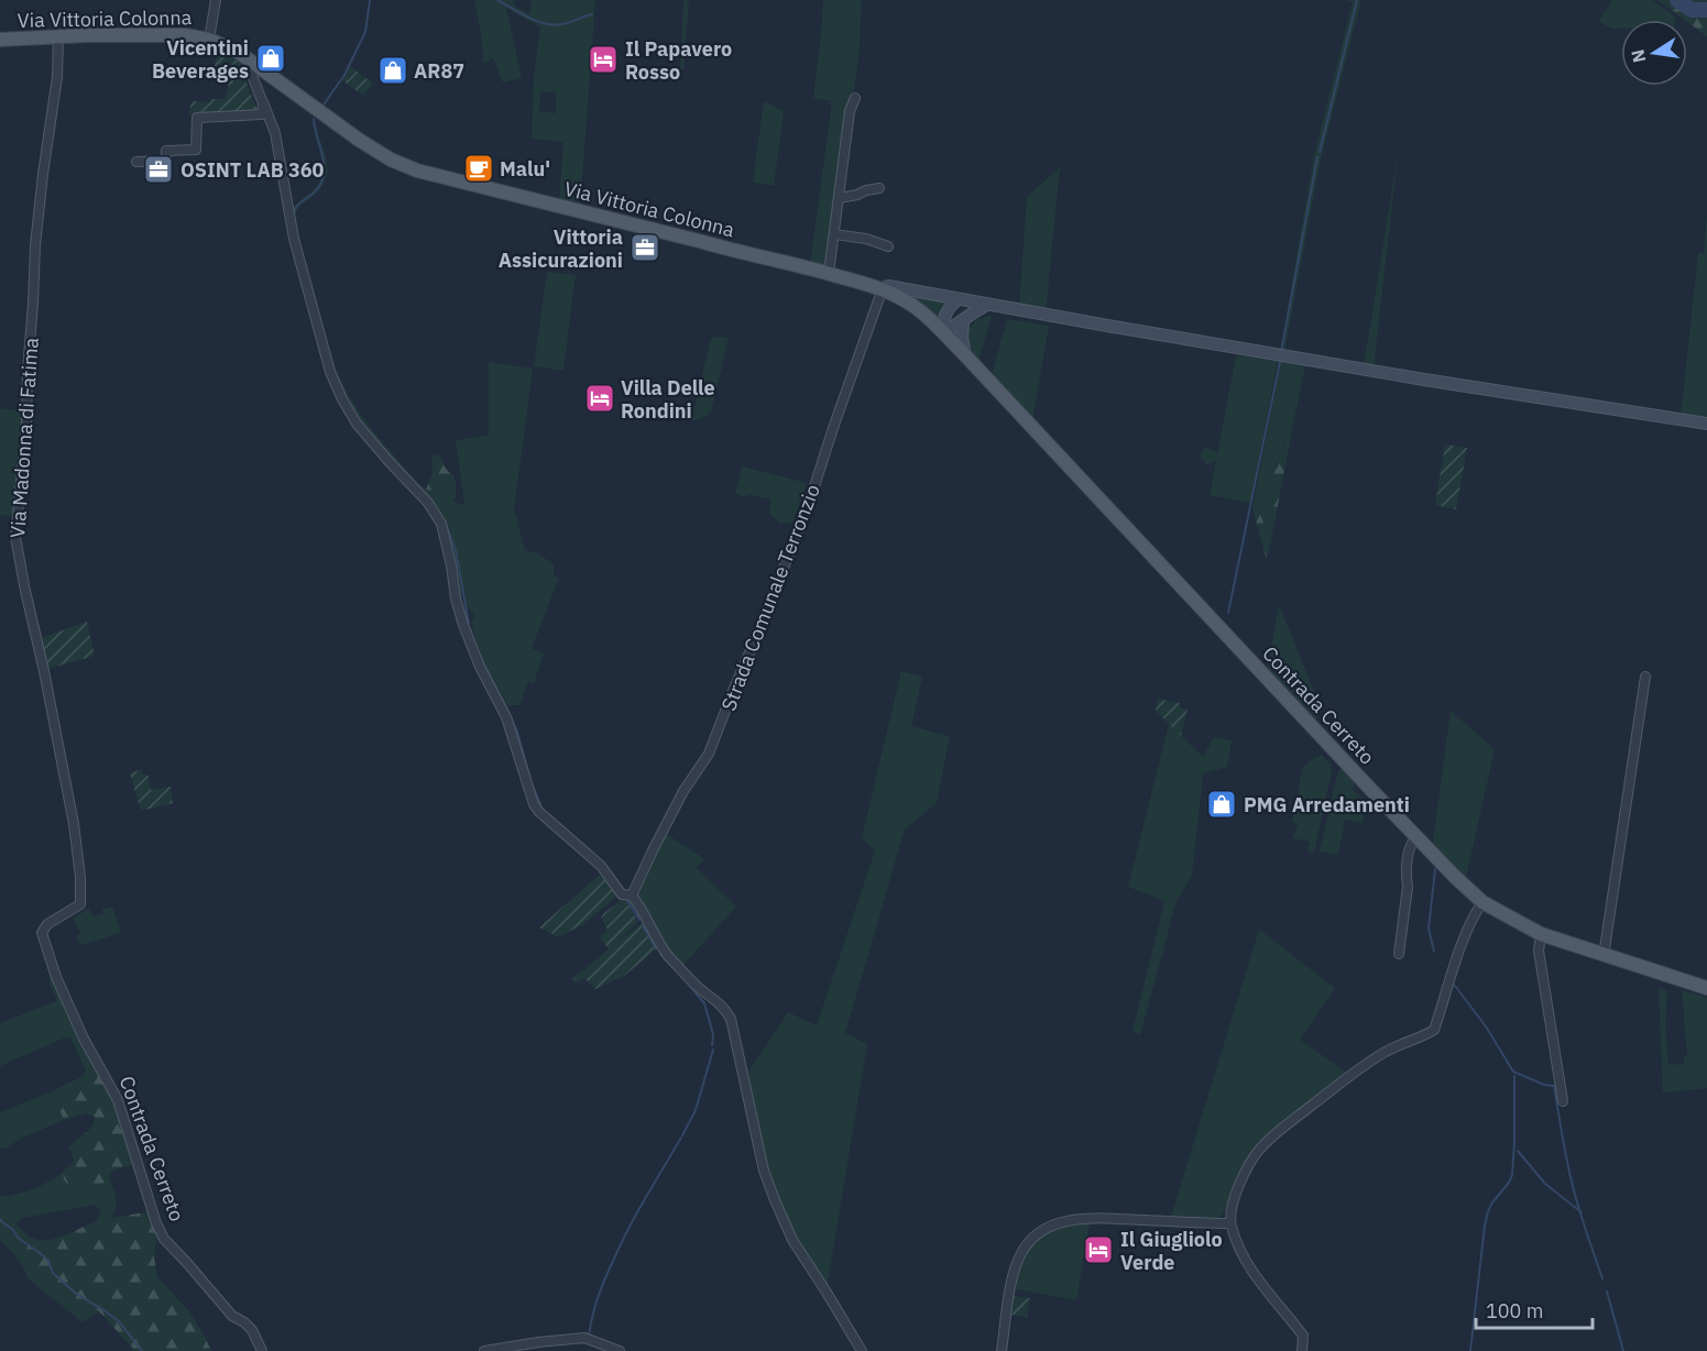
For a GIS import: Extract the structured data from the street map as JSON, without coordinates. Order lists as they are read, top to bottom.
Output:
{
  "streets": {
    "main road": ["Via Vittoria Colonna", "Contrada Cerreto"],
    "street": ["Via Madonna di Fatima", "Strada Comunale Terronzio"]
  },
  "crossings": [
    ["Via Vittoria Colonna", "Via Madonna di Fatima"],
    ["Via Vittoria Colonna", "Strada Comunale Terronzio"],
    ["Via Vittoria Colonna", "Contrada Cerreto"],
    ["Via Madonna di Fatima", "Contrada Cerreto"]
  ],
  "places": {
    "shop": ["Vicentini Beverages", "AR87", "PMG Arredamenti"],
    "hotel": ["Il Papavero Rosso", "Villa Delle Rondini", "Il Giugliolo Verde"],
    "cafe": ["Malu'"],
    "office": ["OSINT LAB 360", "Vittoria Assicurazioni"]
  },
  "scale_bar": "100 m",
  "north": "left"
}
